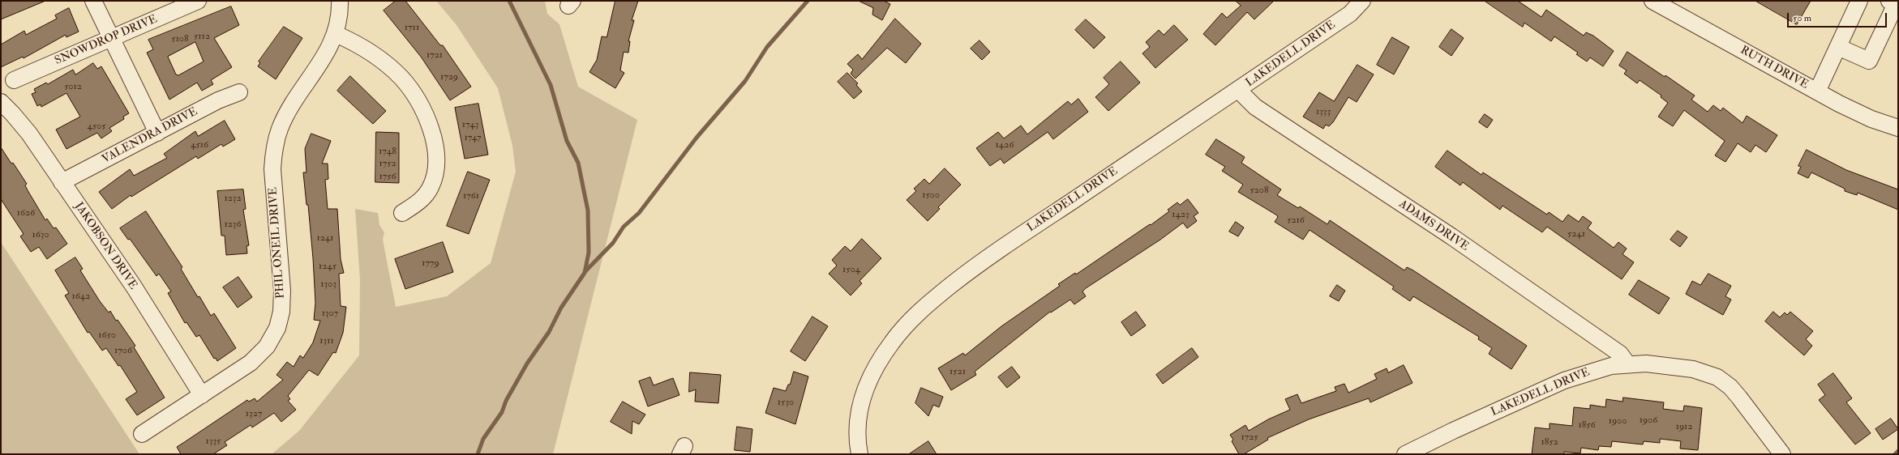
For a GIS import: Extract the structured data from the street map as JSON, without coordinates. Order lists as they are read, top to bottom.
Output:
{
  "streets": {
    "street": [
      "SNOWDROP DRIVE",
      "LAKEDELL DRIVE",
      "RUTH DRIVE",
      "VALENDRA DRIVE",
      "ADAMS DRIVE",
      "PHIL ONEIL DRIVE",
      "JAKOBSON DRIVE"
    ]
  },
  "crossings": [
    ["LAKEDELL DRIVE", "ADAMS DRIVE"],
    ["VALENDRA DRIVE", "JAKOBSON DRIVE"],
    ["PHIL ONEIL DRIVE", "JAKOBSON DRIVE"]
  ],
  "house_numbers": [
    "1711",
    "5112",
    "5108",
    "1721",
    "1729",
    "5012",
    "1333",
    "1743",
    "4505",
    "1747",
    "4516",
    "1426",
    "1748",
    "1752",
    "1756",
    "5208",
    "1500",
    "1761",
    "1232",
    "1626",
    "1423",
    "5216",
    "1236",
    "5241",
    "1630",
    "1241",
    "1779",
    "1245",
    "1504",
    "1303",
    "1642",
    "1307",
    "1650",
    "1311",
    "1706",
    "1521",
    "1530",
    "1327",
    "1906",
    "1900",
    "1856",
    "1912",
    "1725",
    "1335",
    "1852"
  ],
  "scale_bar": "50 m"
}
